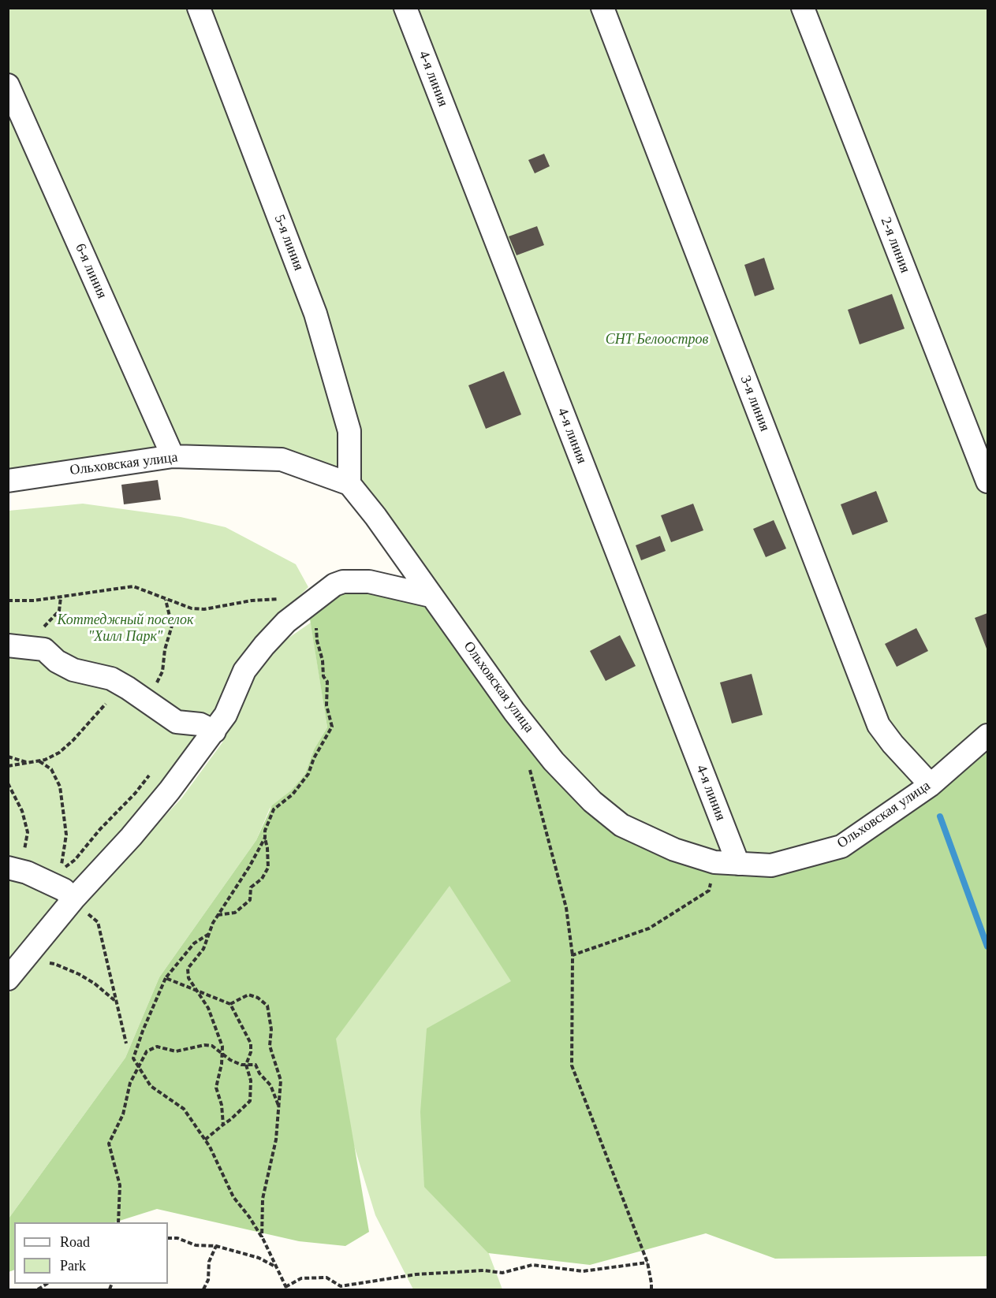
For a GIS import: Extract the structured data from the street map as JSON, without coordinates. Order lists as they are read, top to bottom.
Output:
{
  "streets": {
    "street": [
      "4-я линия",
      "5-я линия",
      "2-я линия",
      "6-я линия",
      "3-я линия",
      "Ольховская улица"
    ]
  },
  "crossings": [
    ["4-я линия", "Ольховская улица"],
    ["5-я линия", "Ольховская улица"],
    ["6-я линия", "Ольховская улица"],
    ["3-я линия", "Ольховская улица"]
  ],
  "parks": ["СНТ Белоостров", "Коттеджный поселок \"Хилл Парк\""],
  "legend": ["Road", "Park"]
}
